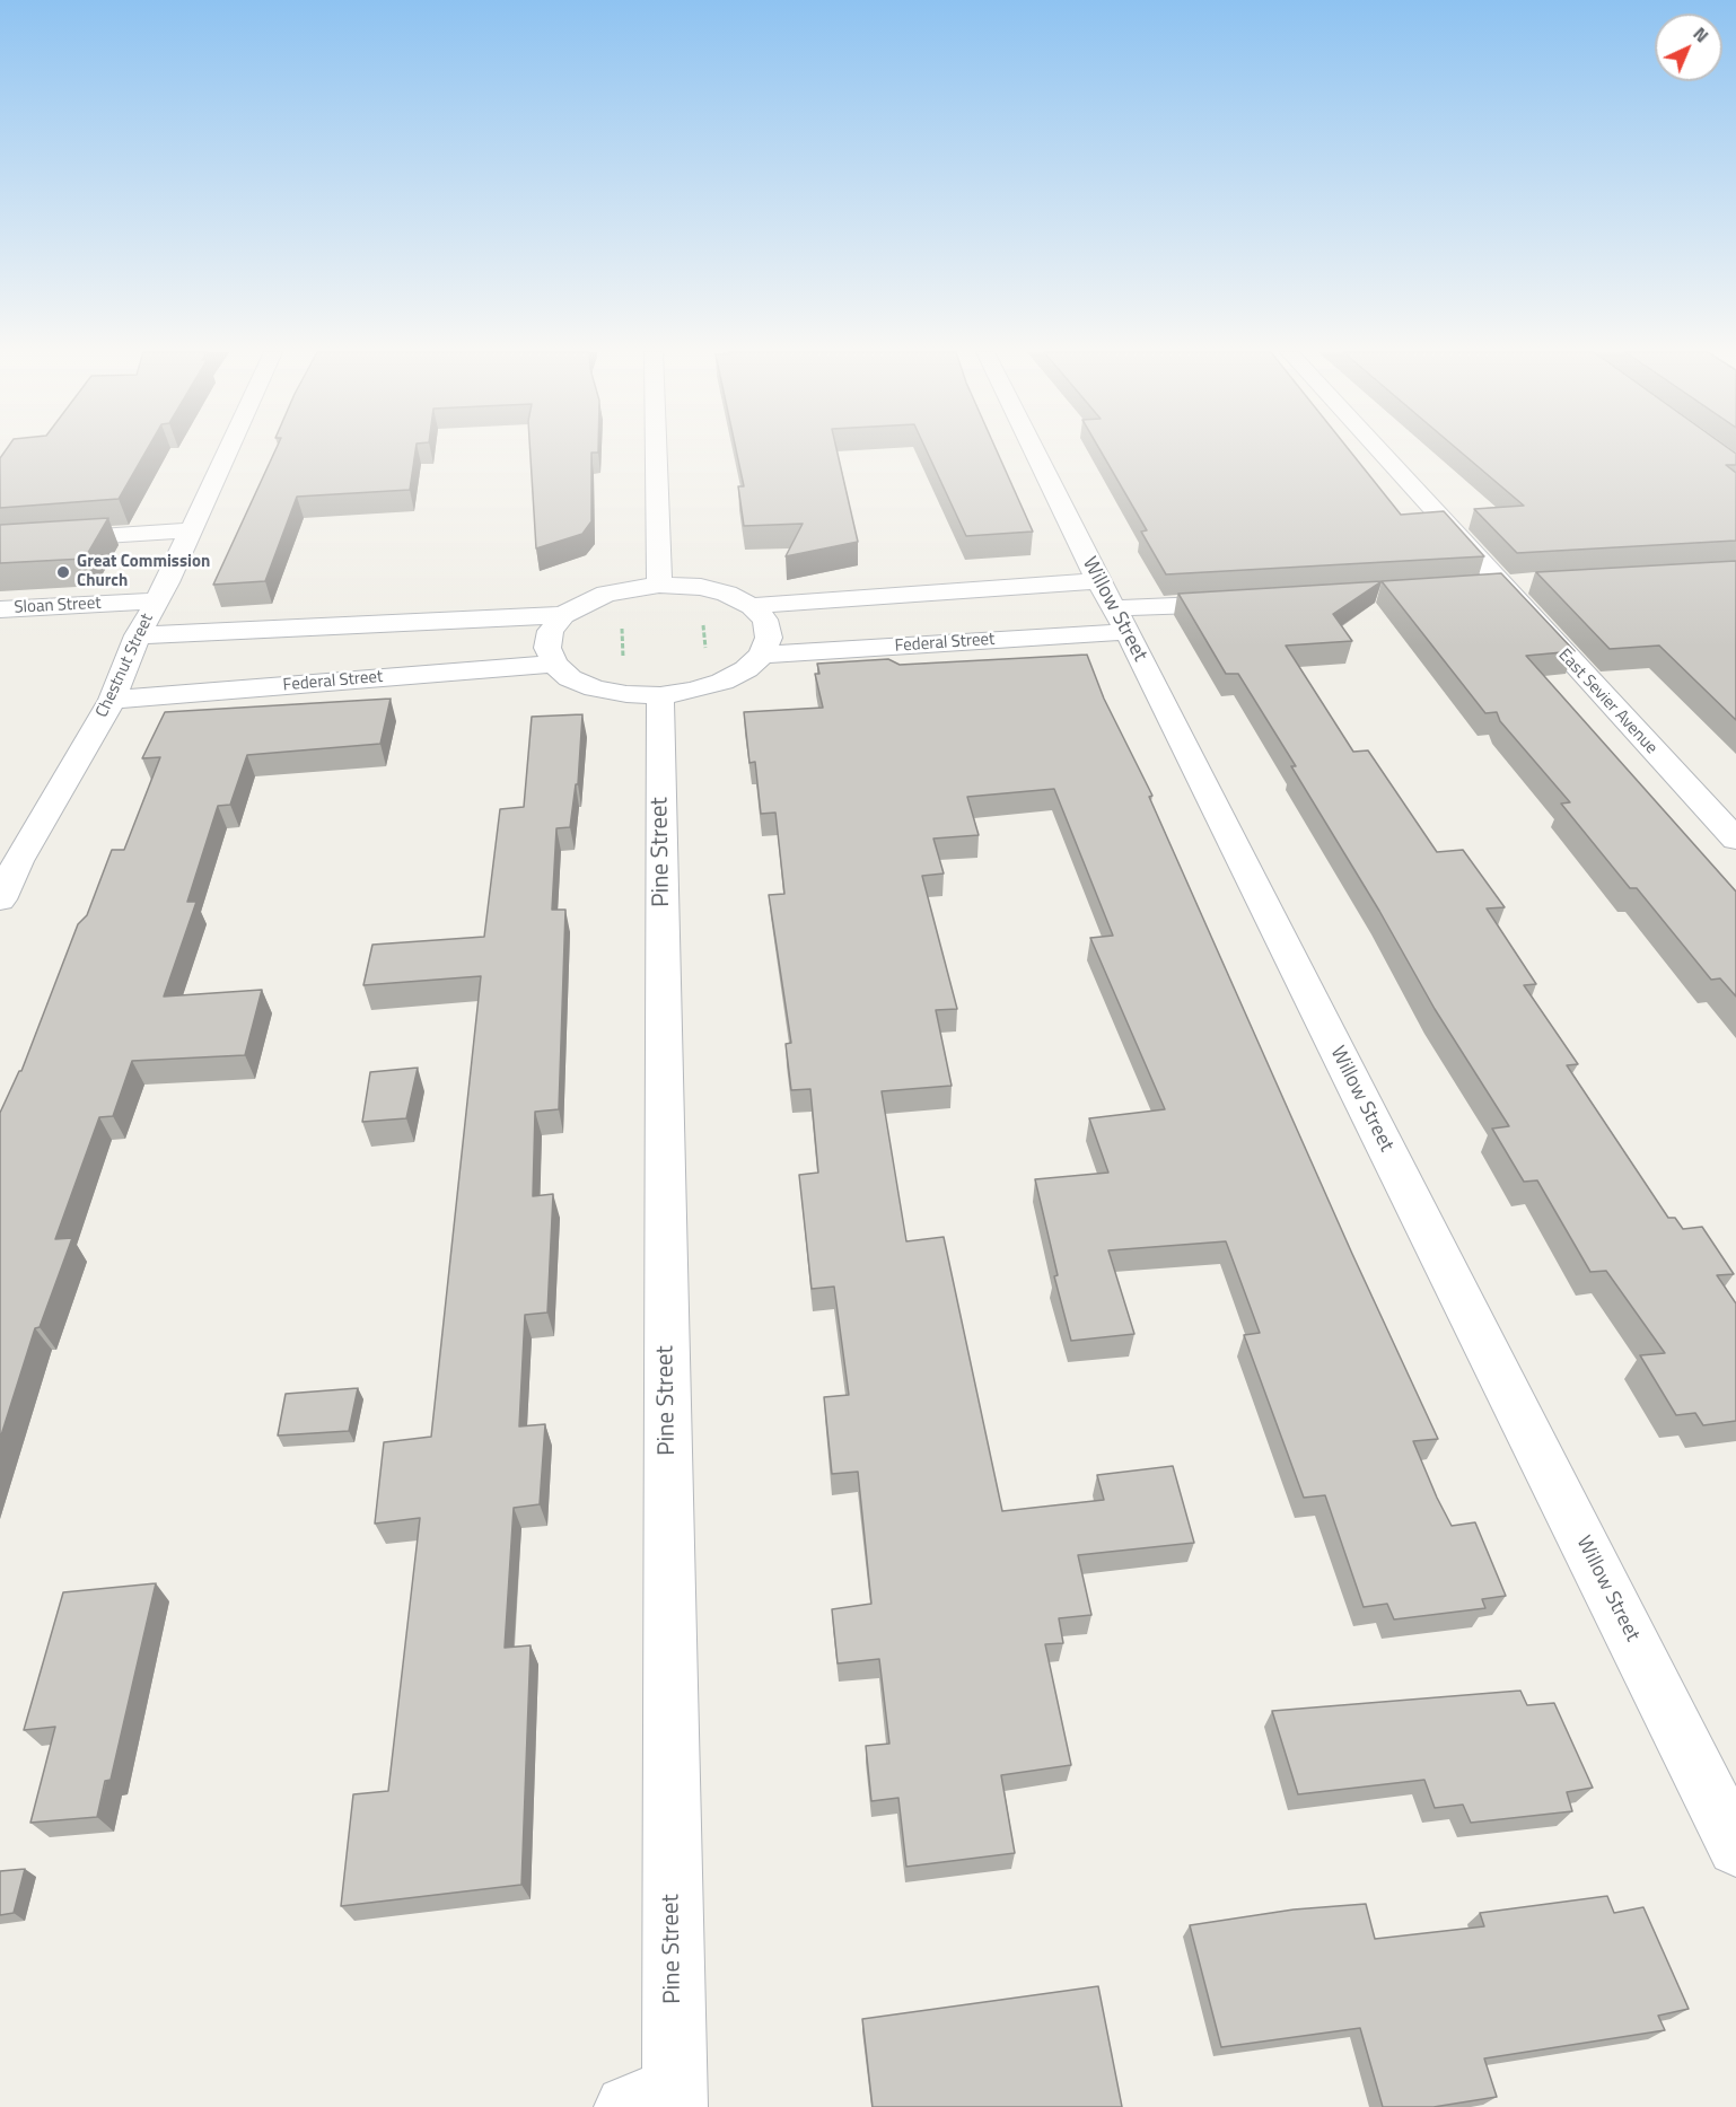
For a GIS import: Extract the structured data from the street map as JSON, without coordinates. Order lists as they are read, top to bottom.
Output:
{
  "streets": {
    "street": [
      "Sloan Street",
      "Willow Street",
      "Federal Street",
      "Chestnut Street",
      "East Sevier Avenue",
      "Pine Street"
    ]
  },
  "crossings": [
    ["Sloan Street", "Chestnut Street"],
    ["Willow Street", "Federal Street"],
    ["Federal Street", "Chestnut Street"]
  ],
  "places": ["Great Commission Church"],
  "north": "top right"
}
